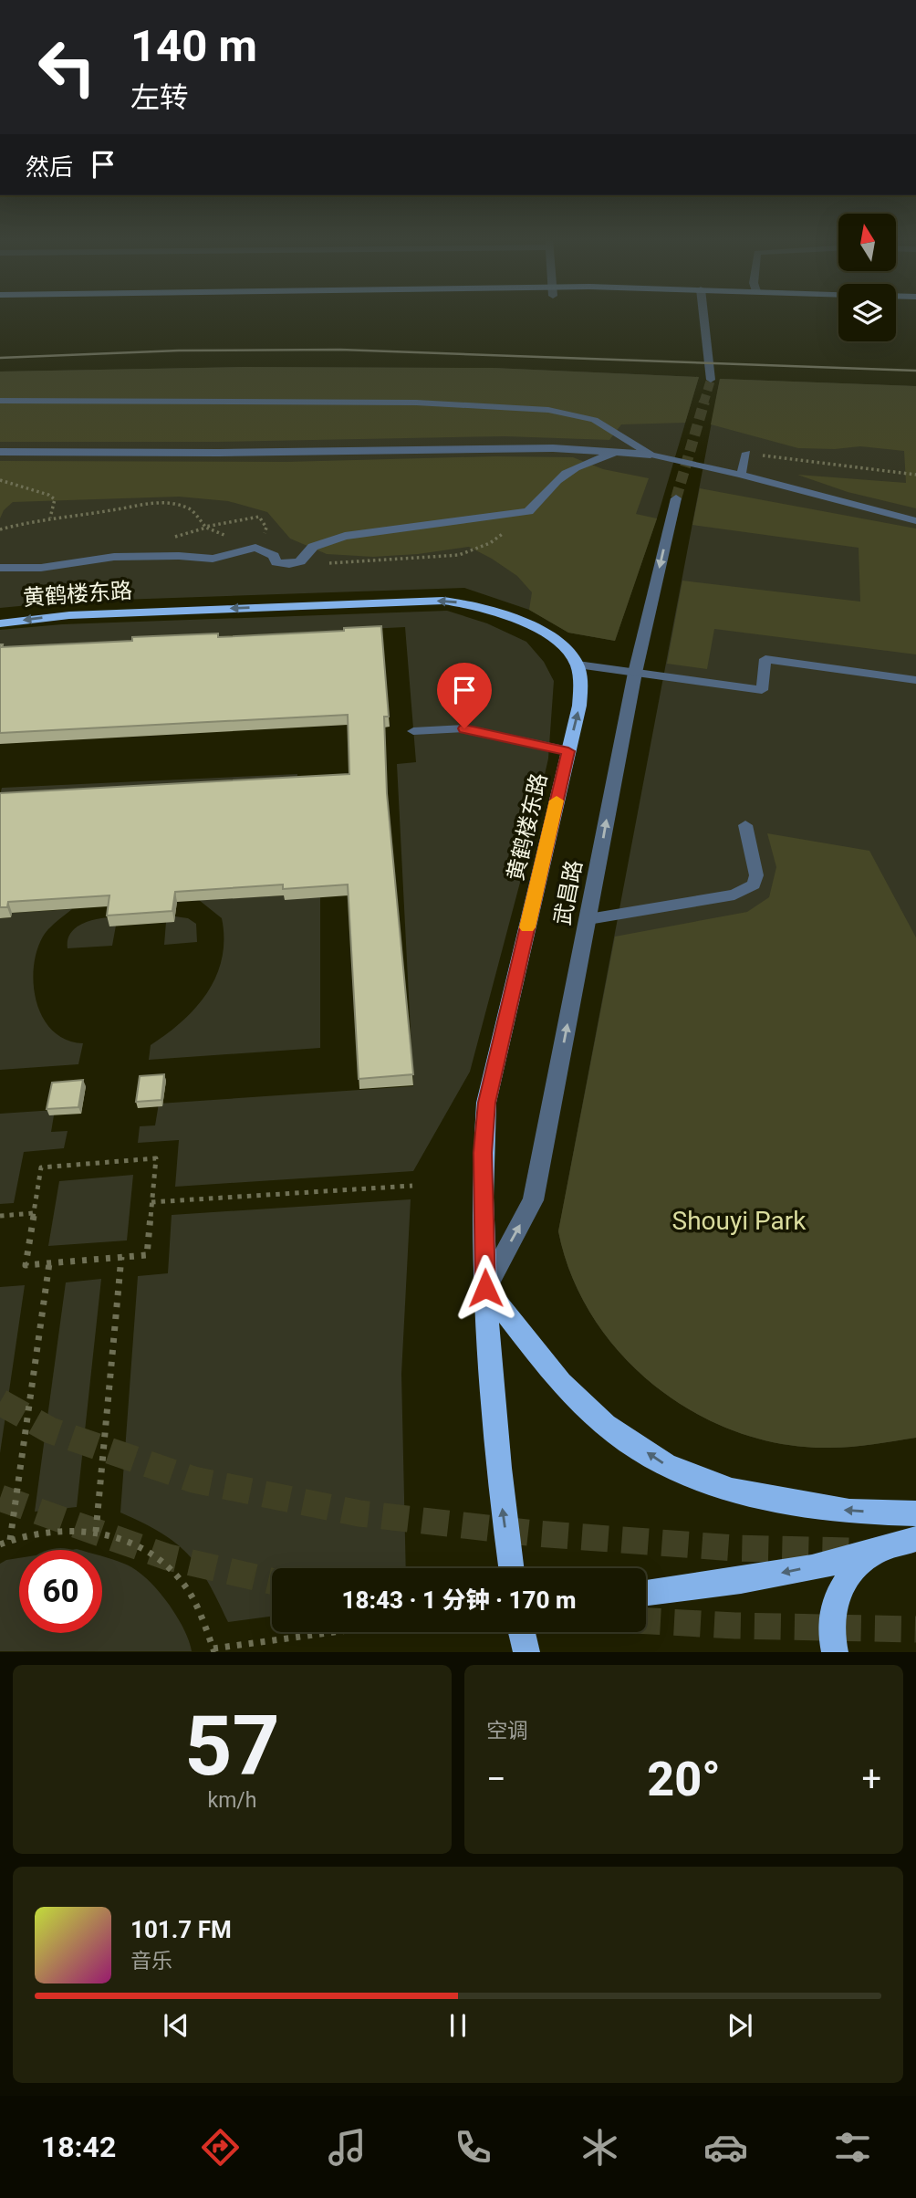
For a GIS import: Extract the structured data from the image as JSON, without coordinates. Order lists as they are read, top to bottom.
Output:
{
  "streets": {
    "main road": ["黄鹤楼东路"],
    "street": ["武昌路"]
  },
  "crossings": [
    ["黄鹤楼东路", "武昌路"]
  ],
  "parks": ["Shouyi Park"],
  "north": "top",
  "page": {
    "turn": ["140 m", "左转"],
    "then": "然后",
    "limit": "60",
    "trip": "18:43 · 1 分钟 · 170 m",
    "tile": [
      ["57", "km/h"],
      "空调"
    ],
    "heat": ["−", "20°", "+"],
    "song": ["101.7 FM", "音乐"],
    "tabs": "18:42"
  }
}
